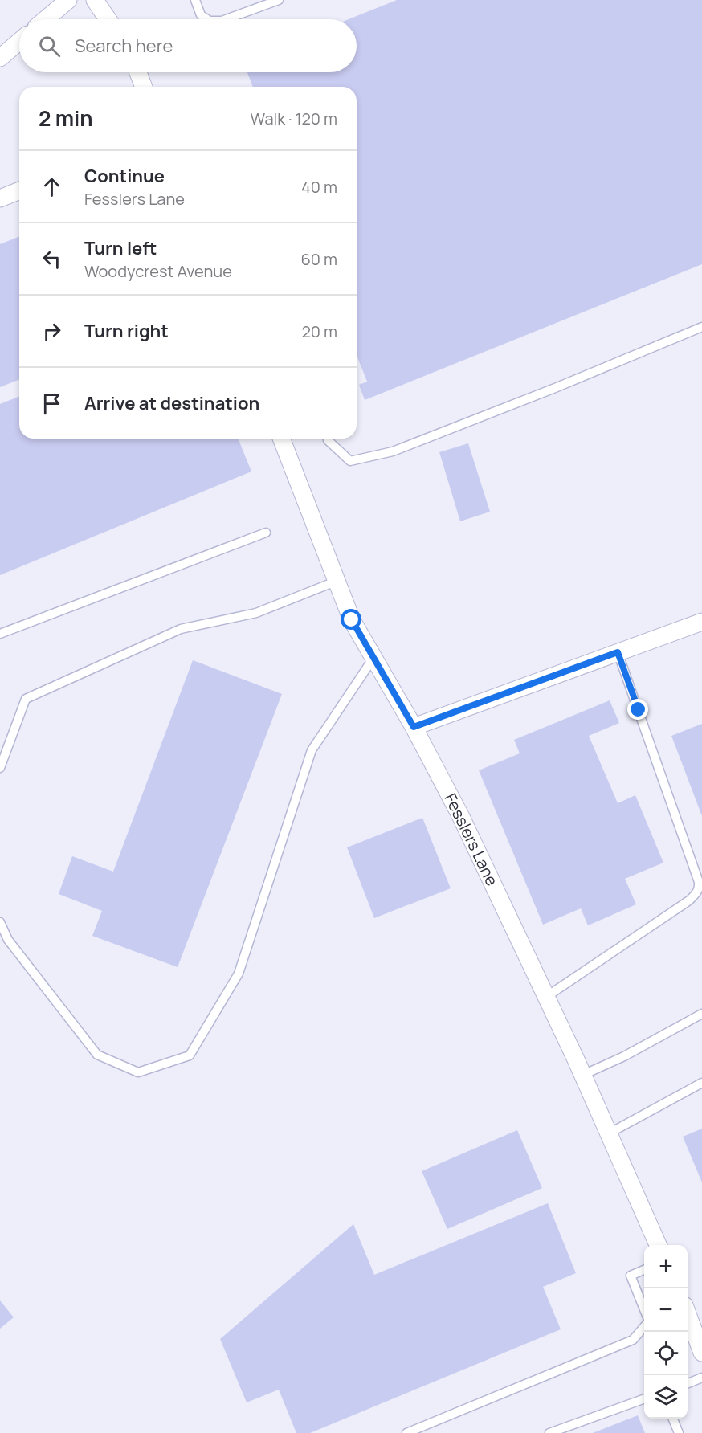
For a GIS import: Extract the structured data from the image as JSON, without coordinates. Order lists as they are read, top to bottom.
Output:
{
  "streets": {
    "street": ["Fesslers Lane"]
  },
  "page": {
    "search": "Search here",
    "heading": ["2 min", "Walk · 120 m"],
    "list": [
      ["Continue", "Fesslers Lane", "40 m"],
      ["Turn left", "Woodycrest Avenue", "60 m"],
      ["Turn right", "20 m"],
      "Arrive at destination"
    ],
    "map_buttons": ["+", "−"]
  }
}
